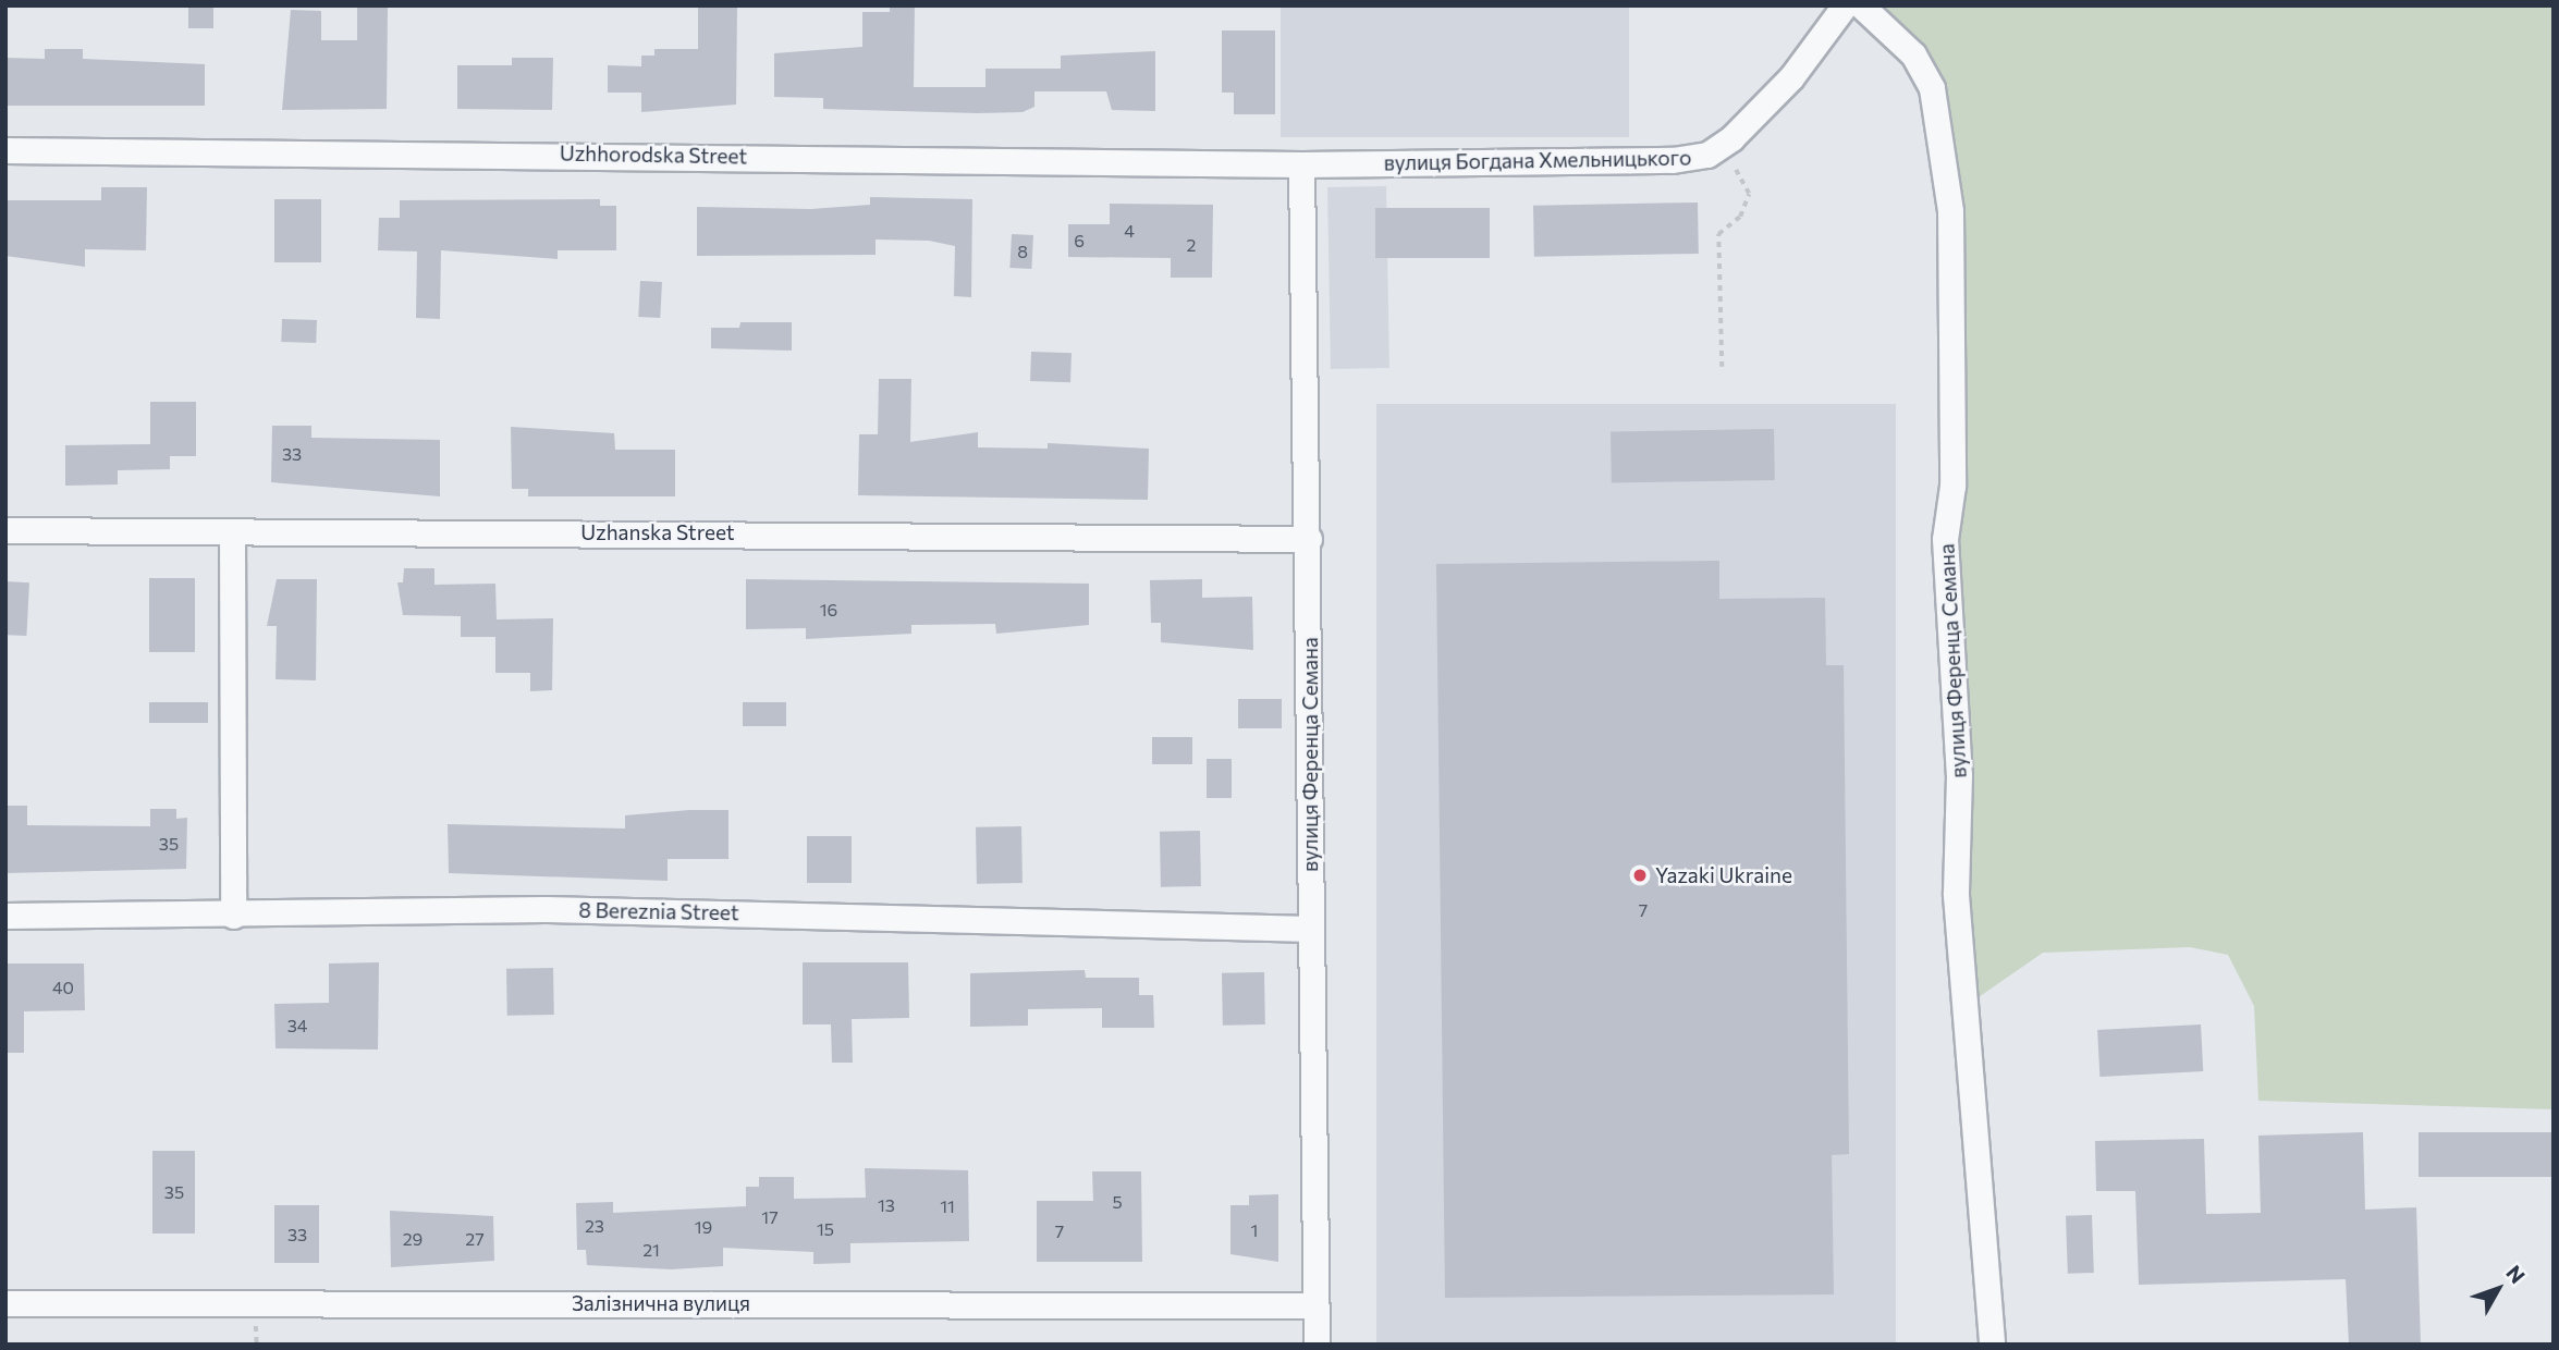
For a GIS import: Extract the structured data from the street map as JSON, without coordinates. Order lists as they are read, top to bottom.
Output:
{
  "streets": {
    "street": [
      "Uzhhorodska Street",
      "вулиця Богдана Хмельницького",
      "Uzhanska Street",
      "вулиця Ференца Семана",
      "8 Bereznia Street",
      "Залізнична вулиця"
    ]
  },
  "crossings": [
    ["Uzhhorodska Street", "вулиця Богдана Хмельницького"],
    ["Uzhhorodska Street", "вулиця Ференца Семана"],
    ["вулиця Богдана Хмельницького", "вулиця Ференца Семана"],
    ["Uzhanska Street", "вулиця Ференца Семана"],
    ["вулиця Ференца Семана", "8 Bereznia Street"],
    ["вулиця Ференца Семана", "Залізнична вулиця"]
  ],
  "places": ["Yazaki Ukraine"],
  "house_numbers": [
    "4",
    "6",
    "2",
    "8",
    "33",
    "16",
    "35",
    "7",
    "40",
    "34",
    "35",
    "5",
    "13",
    "11",
    "17",
    "23",
    "19",
    "15",
    "1",
    "7",
    "33",
    "29",
    "27",
    "21"
  ],
  "north": "top right"
}
